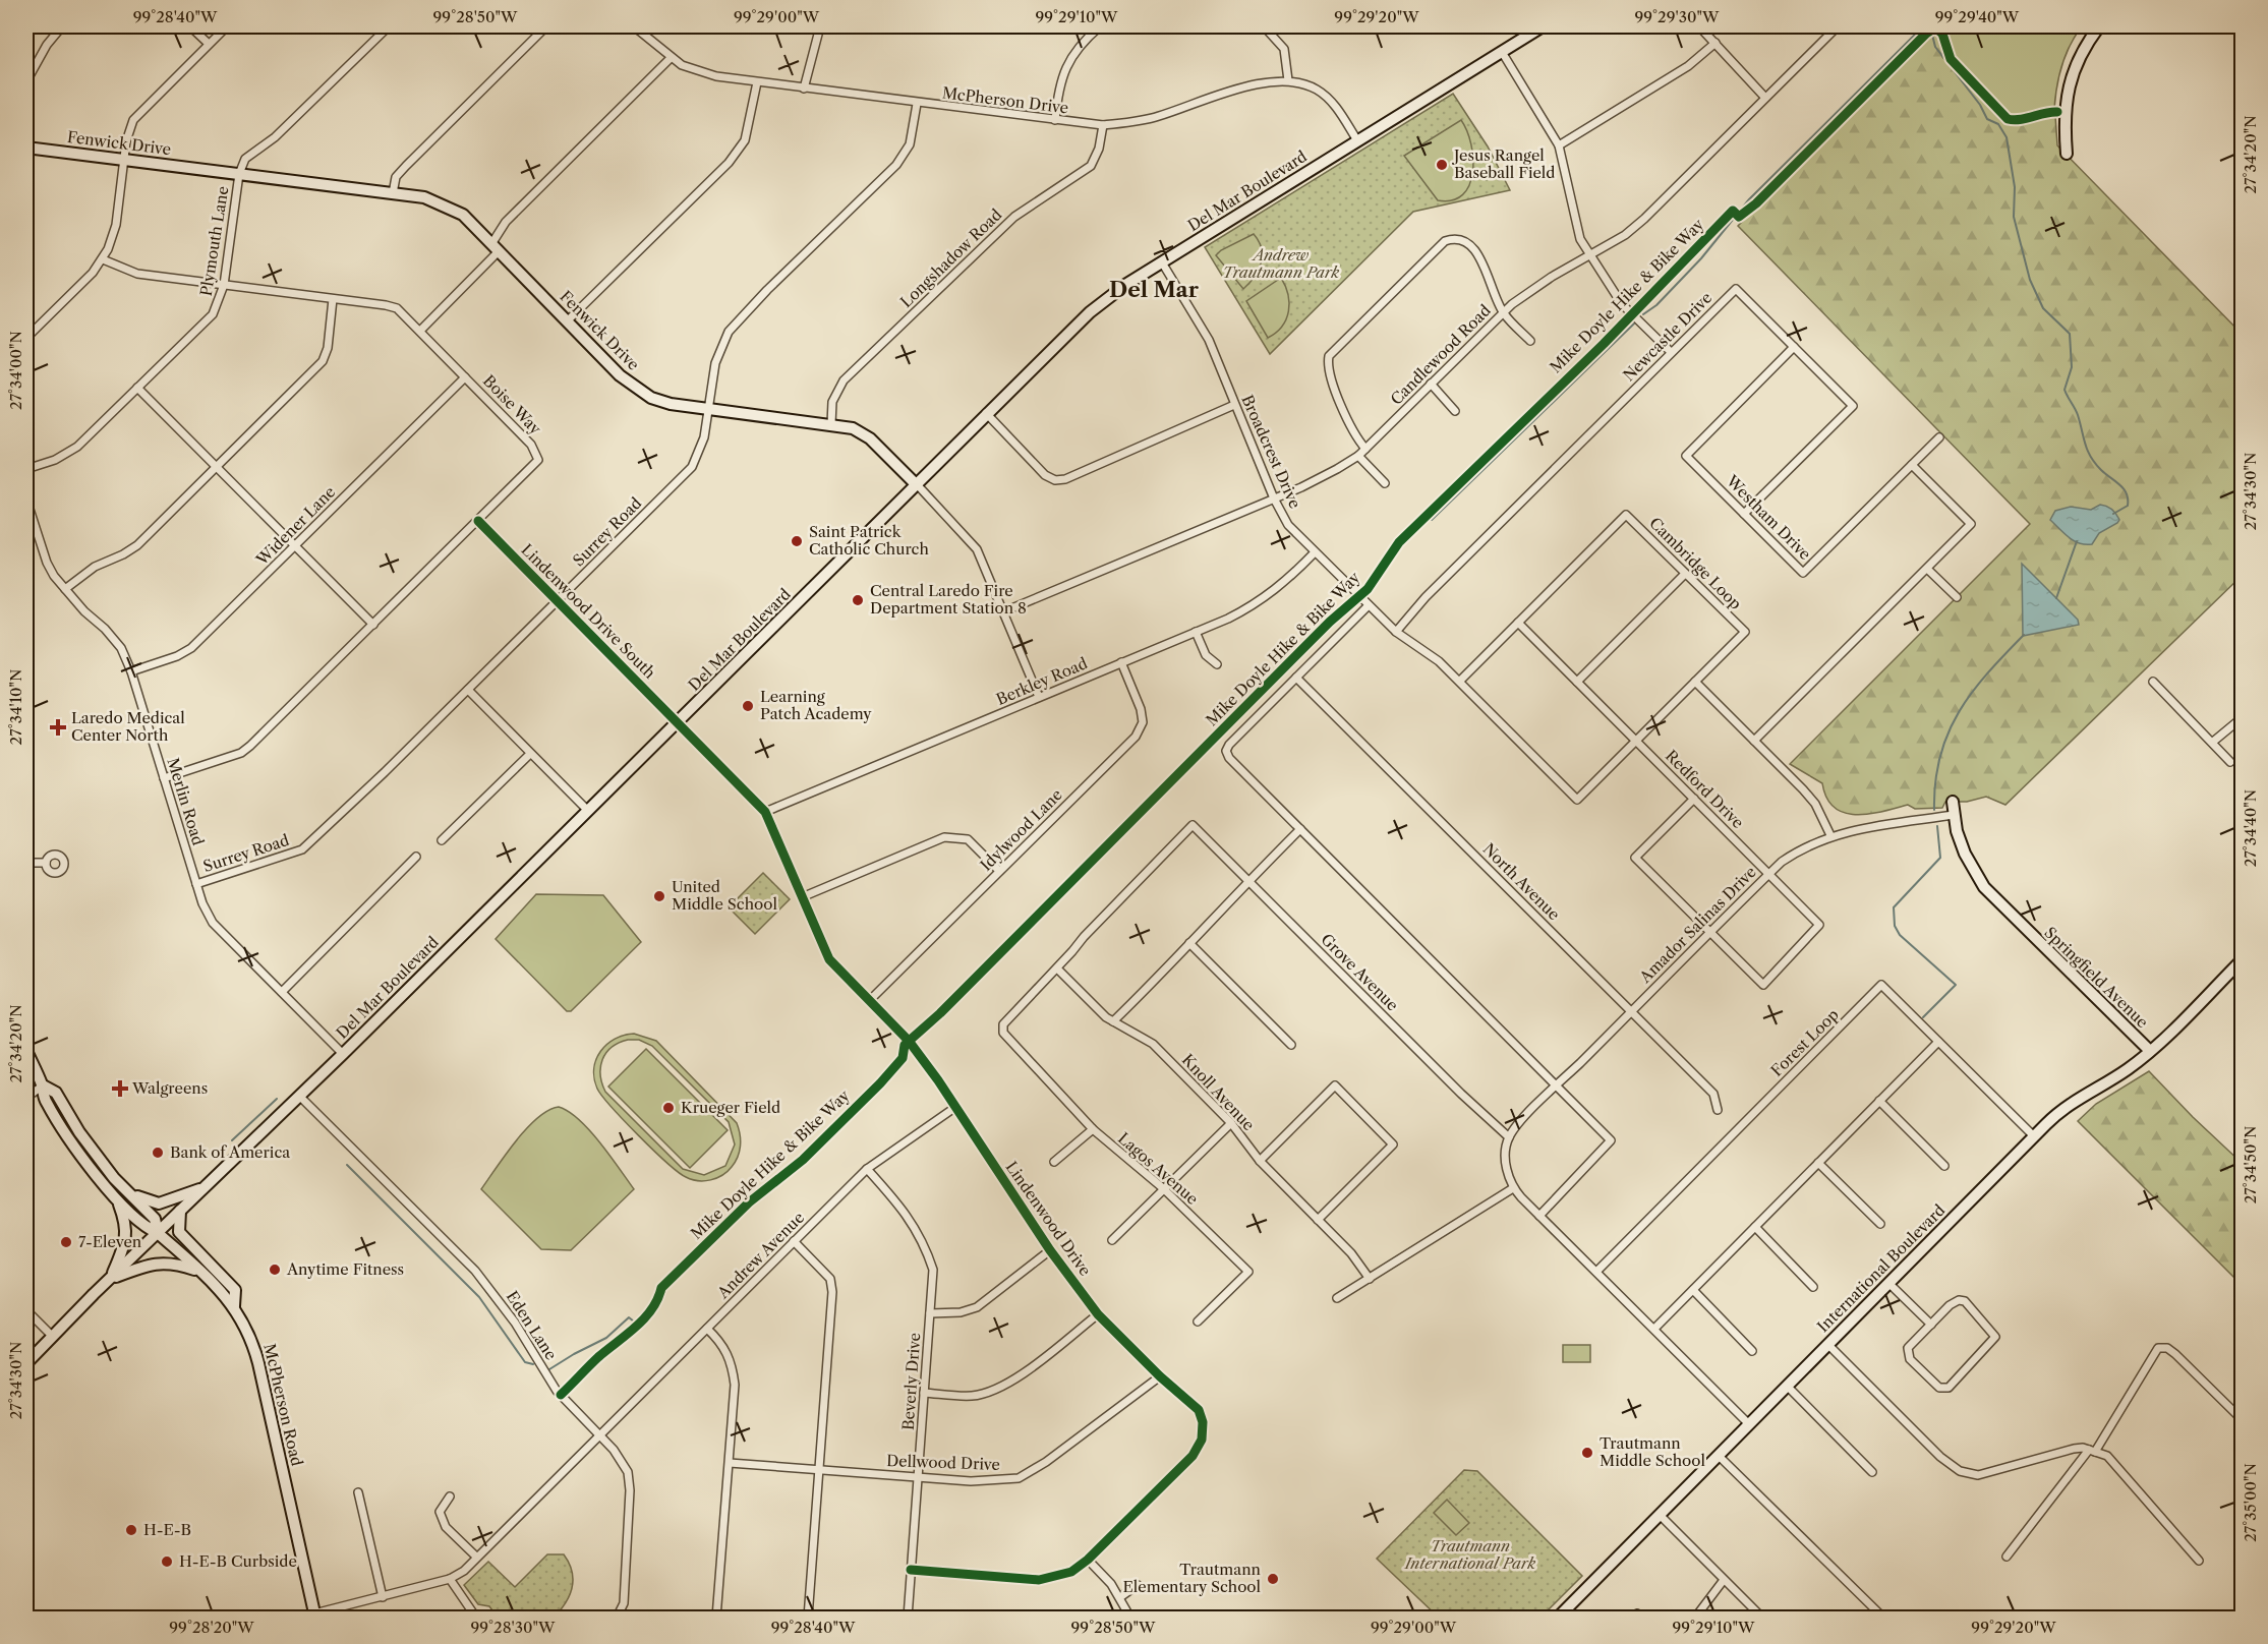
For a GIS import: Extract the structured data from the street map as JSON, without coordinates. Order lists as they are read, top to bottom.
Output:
{
  "streets": {
    "main road": [
      "Fenwick Drive",
      "Del Mar Boulevard",
      "Springfield Avenue",
      "International Boulevard",
      "McPherson Road"
    ],
    "street": [
      "McPherson Drive",
      "Plymouth Lane",
      "Longshadow Road",
      "Newcastle Drive",
      "Candlewood Road",
      "Boise Way",
      "Broadcrest Drive",
      "Westham Drive",
      "Widener Lane",
      "Surrey Road",
      "Cambridge Loop",
      "Lindenwood Drive South",
      "Berkley Road",
      "Redford Drive",
      "Merlin Road",
      "Idylwood Lane",
      "North Avenue",
      "Amador Salinas Drive",
      "Grove Avenue",
      "Forest Loop",
      "Knoll Avenue",
      "Lagos Avenue",
      "Lindenwood Drive",
      "Andrew Avenue",
      "Eden Lane",
      "Beverly Drive",
      "Dellwood Drive"
    ],
    "cycle path": ["Mike Doyle Hike & Bike Way"]
  },
  "crossings": [
    ["McPherson Drive", "Del Mar Boulevard"],
    ["McPherson Drive", "Longshadow Road"],
    ["McPherson Drive", "Surrey Road"],
    ["Fenwick Drive", "Del Mar Boulevard"],
    ["Fenwick Drive", "Plymouth Lane"],
    ["Fenwick Drive", "Longshadow Road"],
    ["Fenwick Drive", "Candlewood Road"],
    ["Fenwick Drive", "Surrey Road"],
    ["Fenwick Drive", "Berkley Road"],
    ["Del Mar Boulevard", "Broadcrest Drive"],
    ["Del Mar Boulevard", "Lindenwood Drive South"],
    ["Del Mar Boulevard", "Merlin Road"],
    ["Del Mar Boulevard", "Lindenwood Drive"],
    ["Del Mar Boulevard", "Eden Lane"],
    ["Del Mar Boulevard", "McPherson Road"],
    ["Plymouth Lane", "Boise Way"],
    ["Newcastle Drive", "Broadcrest Drive"],
    ["Newcastle Drive", "Westham Drive"],
    ["Candlewood Road", "Broadcrest Drive"],
    ["Boise Way", "Widener Lane"],
    ["Boise Way", "Lindenwood Drive South"],
    ["Boise Way", "Merlin Road"],
    ["Broadcrest Drive", "Cambridge Loop"],
    ["Broadcrest Drive", "Berkley Road"],
    ["Widener Lane", "Merlin Road"],
    ["Surrey Road", "Lindenwood Drive South"],
    ["Surrey Road", "Merlin Road"],
    ["Cambridge Loop", "Redford Drive"],
    ["Lindenwood Drive South", "Lindenwood Drive"],
    ["Berkley Road", "Idylwood Lane"],
    ["Berkley Road", "Lindenwood Drive"],
    ["Redford Drive", "Amador Salinas Drive"],
    ["Idylwood Lane", "Lindenwood Drive"],
    ["North Avenue", "Amador Salinas Drive"],
    ["Amador Salinas Drive", "Grove Avenue"],
    ["Amador Salinas Drive", "Springfield Avenue"],
    ["Grove Avenue", "Knoll Avenue"],
    ["Grove Avenue", "Lagos Avenue"],
    ["Springfield Avenue", "International Boulevard"],
    ["Forest Loop", "International Boulevard"],
    ["Knoll Avenue", "Lagos Avenue"],
    ["Lindenwood Drive", "Andrew Avenue"],
    ["Lindenwood Drive", "Beverly Drive"],
    ["Lindenwood Drive", "Dellwood Drive"],
    ["Andrew Avenue", "Eden Lane"],
    ["Andrew Avenue", "Beverly Drive"],
    ["Beverly Drive", "Dellwood Drive"]
  ],
  "districts": ["Del Mar"],
  "parks": ["Andrew Trautmann Park", "Trautmann International Park"],
  "places": {
    "other": [
      "Jesus Rangel Baseball Field",
      "Saint Patrick Catholic Church",
      "Central Laredo Fire Department Station 8",
      "Learning Patch Academy",
      "United Middle School",
      "Krueger Field",
      "Bank of America",
      "7-Eleven",
      "Anytime Fitness",
      "Trautmann Middle School",
      "H-E-B",
      "H-E-B Curbside",
      "Trautmann Elementary School"
    ],
    "health": ["Laredo Medical Center North", "Walgreens"]
  },
  "coordinates": [
    "99°28'40\"W",
    "99°28'50\"W",
    "99°29'00\"W",
    "99°29'10\"W",
    "99°29'20\"W",
    "99°29'30\"W",
    "99°29'40\"W",
    "27°34'20\"N",
    "27°34'00\"N",
    "27°34'30\"N",
    "27°34'10\"N",
    "27°34'40\"N",
    "27°34'50\"N",
    "27°35'00\"N",
    "99°28'20\"W",
    "99°28'30\"W"
  ]
}
